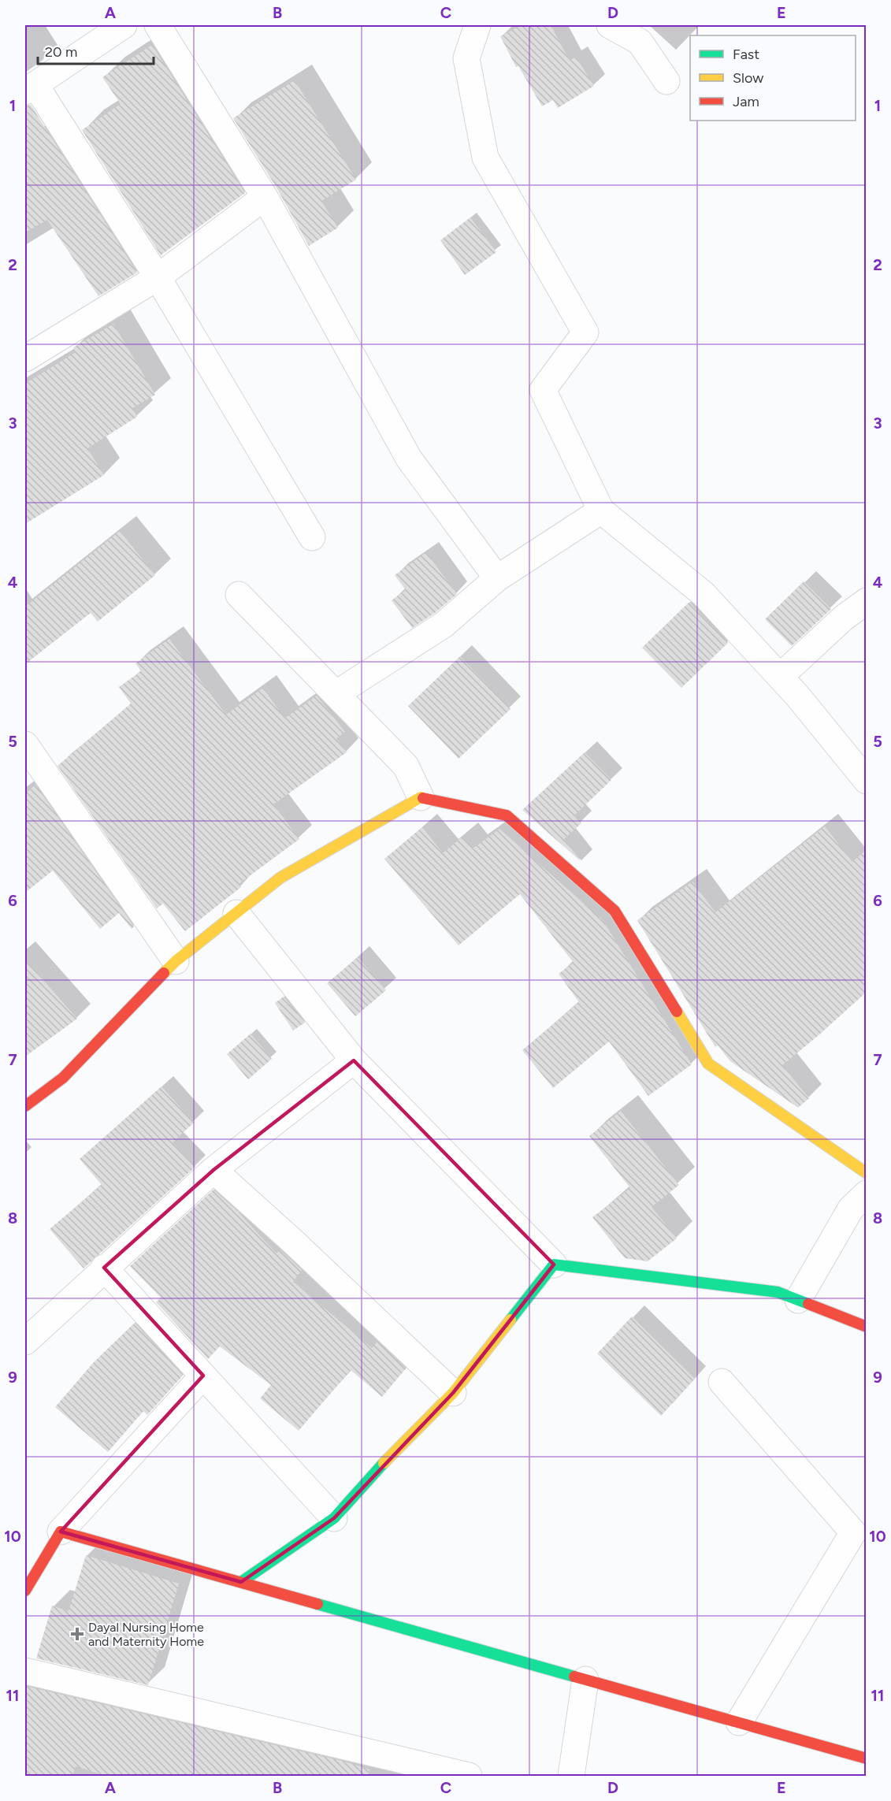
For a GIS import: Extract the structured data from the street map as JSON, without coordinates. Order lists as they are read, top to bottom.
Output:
{
  "places": {
    "health": ["Dayal Nursing Home and Maternity Home"]
  },
  "legend": ["Fast", "Slow", "Jam"],
  "scale_bar": "20 m",
  "grid": {
    "columns": [
      "A",
      "B",
      "C",
      "D",
      "E"
    ],
    "rows": [
      "1",
      "2",
      "3",
      "4",
      "5",
      "6",
      "7",
      "8",
      "9",
      "10",
      "11"
    ]
  }
}
